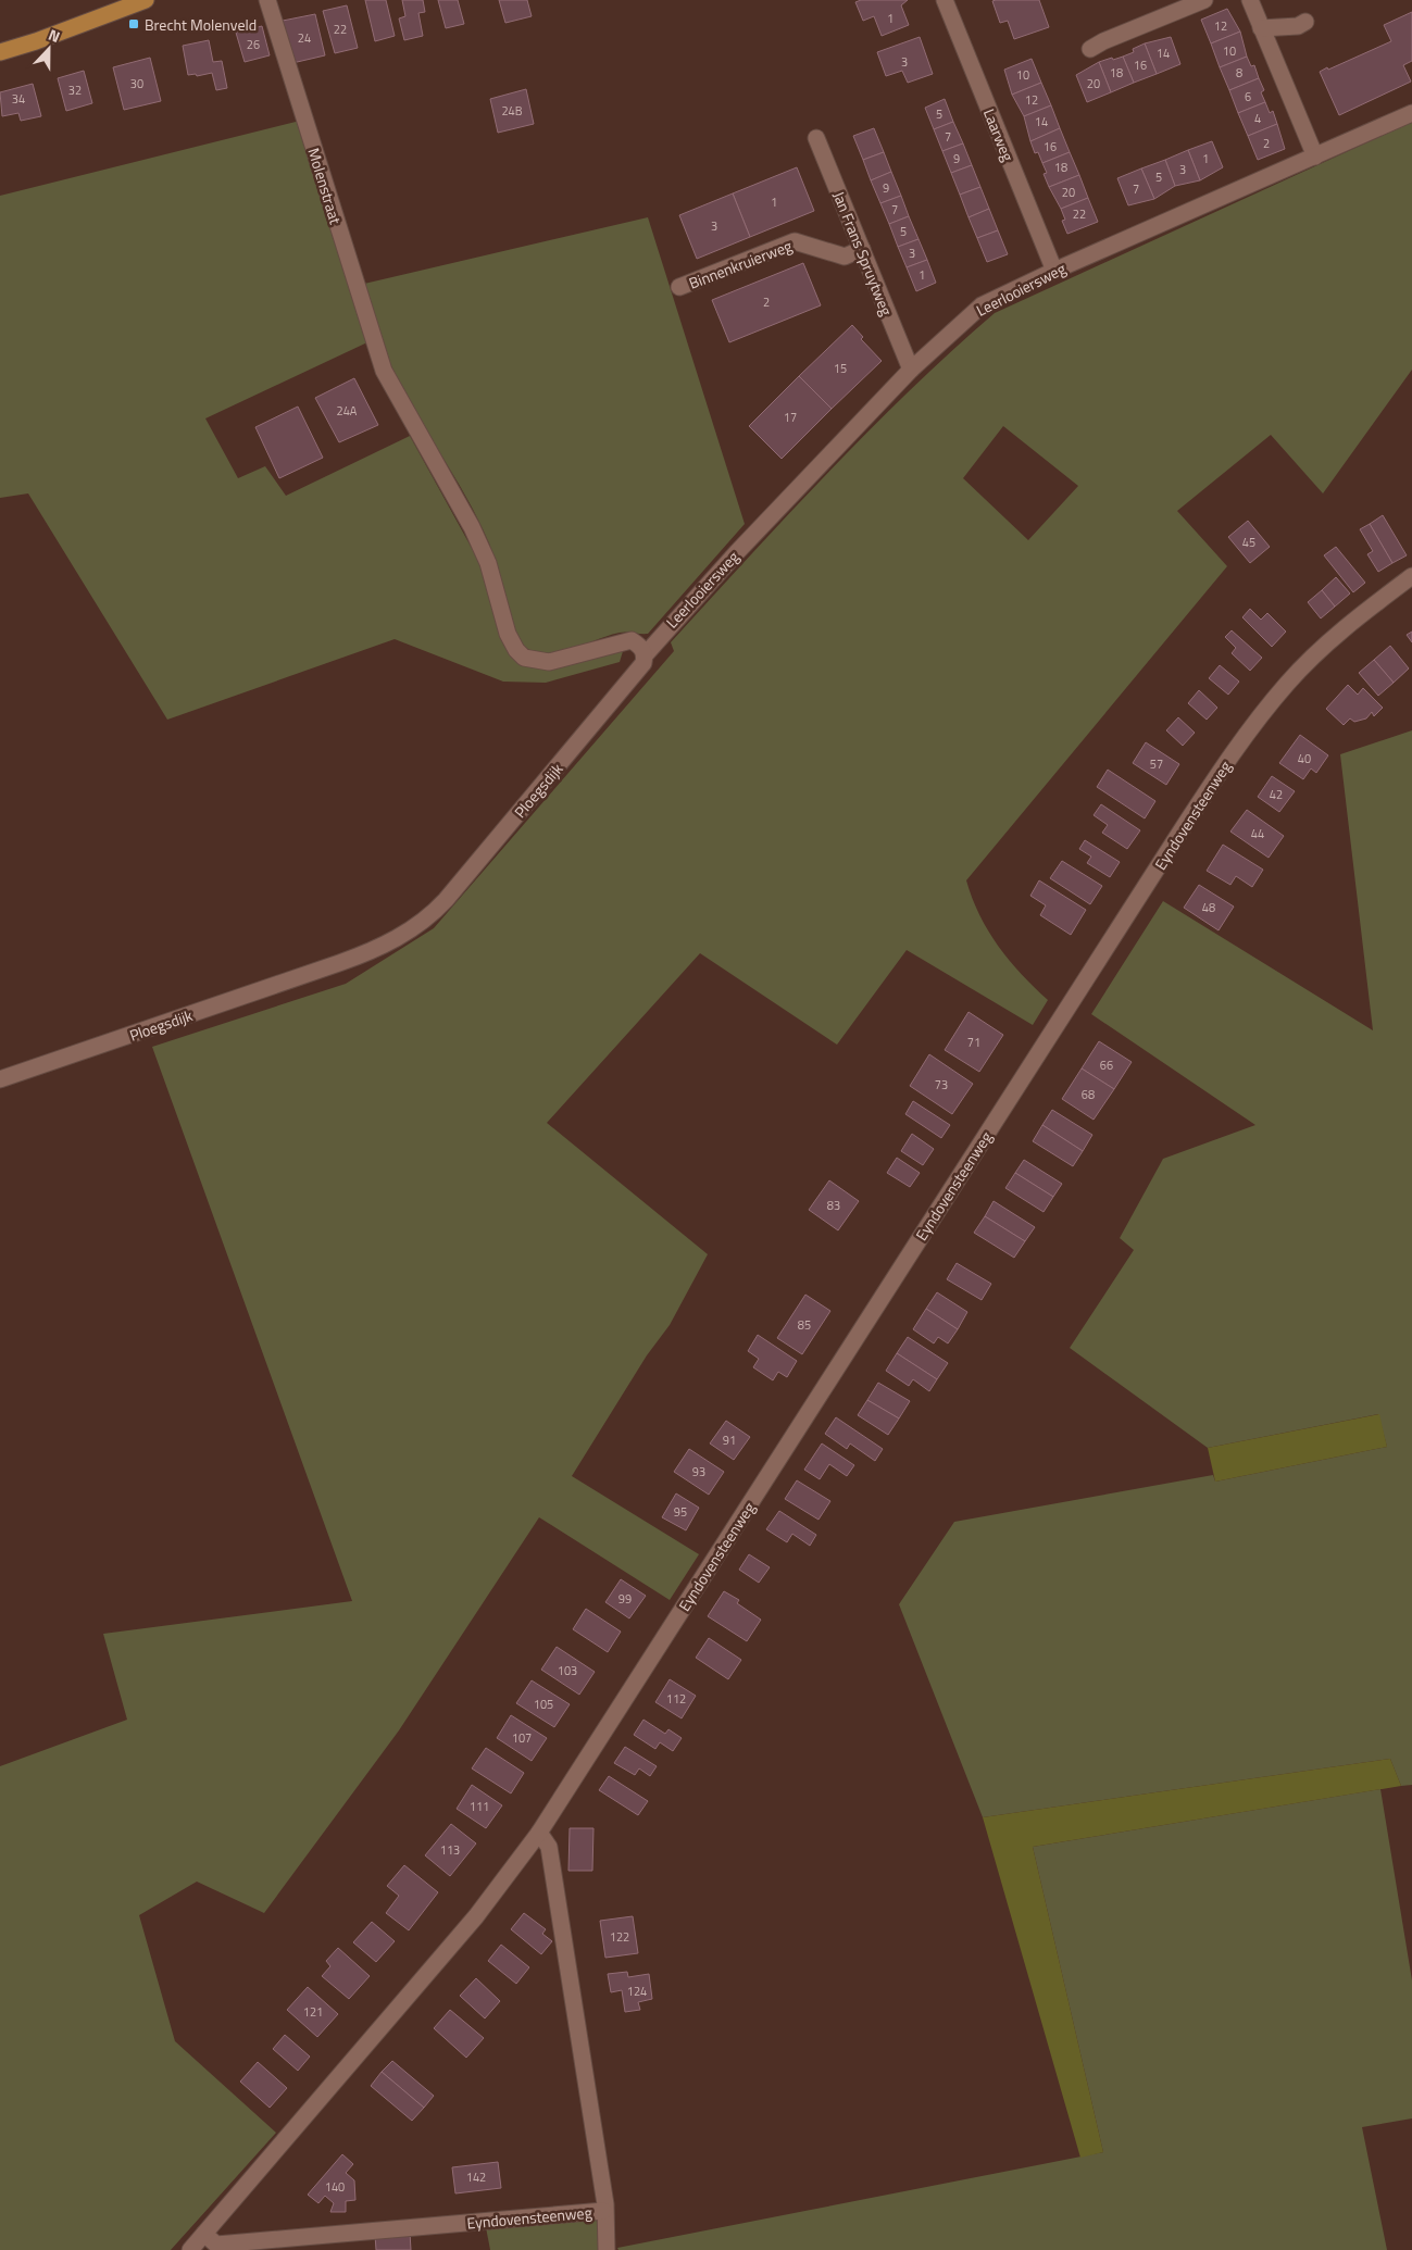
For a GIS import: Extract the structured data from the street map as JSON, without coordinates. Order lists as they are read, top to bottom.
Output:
{
  "streets": {
    "street": [
      "Laarweg",
      "Molenstraat",
      "Jan Frans Spruytweg",
      "Binnenkruierweg",
      "Leerlooiersweg",
      "Ploegsdijk",
      "Eyndovensteenweg"
    ]
  },
  "crossings": [
    ["Laarweg", "Leerlooiersweg"],
    ["Molenstraat", "Leerlooiersweg"],
    ["Molenstraat", "Ploegsdijk"],
    ["Jan Frans Spruytweg", "Binnenkruierweg"],
    ["Jan Frans Spruytweg", "Leerlooiersweg"],
    ["Leerlooiersweg", "Ploegsdijk"]
  ],
  "places": {
    "transit": ["Brecht Molenveld"]
  },
  "house_numbers": [
    "1",
    "12",
    "22",
    "24",
    "26",
    "10",
    "14",
    "3",
    "16",
    "18",
    "8",
    "10",
    "30",
    "20",
    "32",
    "6",
    "34",
    "12",
    "24B",
    "5",
    "4",
    "14",
    "7",
    "2",
    "16",
    "9",
    "1",
    "18",
    "3",
    "5",
    "9",
    "7",
    "20",
    "1",
    "7",
    "22",
    "3",
    "5",
    "3",
    "1",
    "2",
    "15",
    "24A",
    "17",
    "45",
    "40",
    "57",
    "42",
    "44",
    "48",
    "71",
    "66",
    "73",
    "68",
    "83",
    "85",
    "91",
    "93",
    "95",
    "99",
    "103",
    "112",
    "105",
    "107",
    "111",
    "113",
    "122",
    "124",
    "121",
    "142",
    "140"
  ],
  "north": "top"
}
